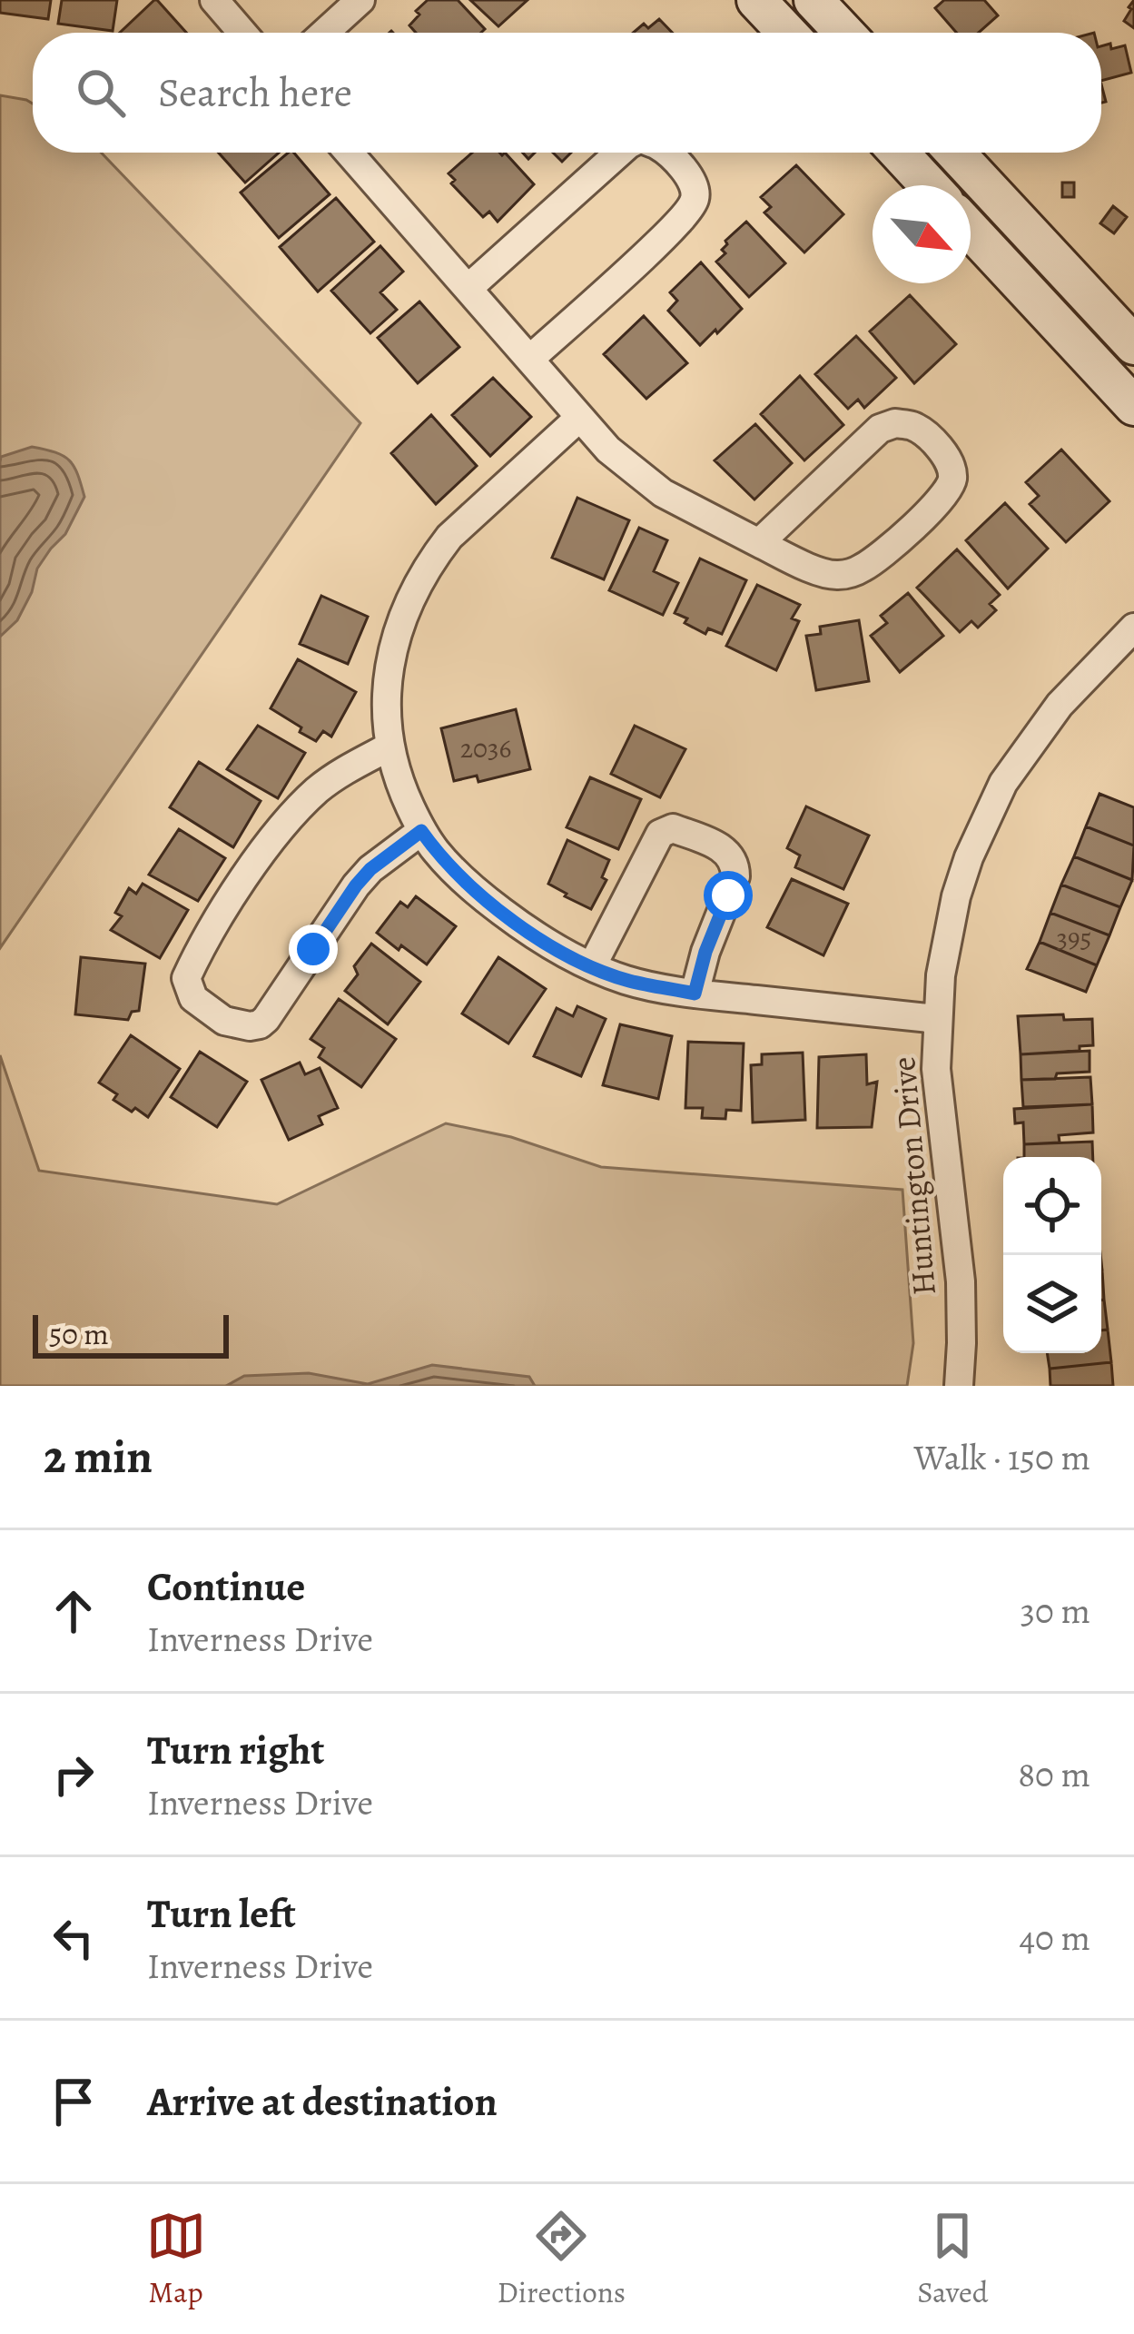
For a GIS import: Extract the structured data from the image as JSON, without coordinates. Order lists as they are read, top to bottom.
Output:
{
  "streets": {
    "street": ["Huntington Drive"]
  },
  "house_numbers": ["2036", "395"],
  "scale_bar": "50 m",
  "north": "bottom right",
  "page": {
    "search": "Search here",
    "scale": "50 m",
    "heading": ["2 min", "Walk · 150 m"],
    "list": [
      ["Continue", "Inverness Drive", "30 m"],
      ["Turn right", "Inverness Drive", "80 m"],
      ["Turn left", "Inverness Drive", "40 m"],
      "Arrive at destination"
    ],
    "nav": ["Map", "Directions", "Saved"]
  }
}
